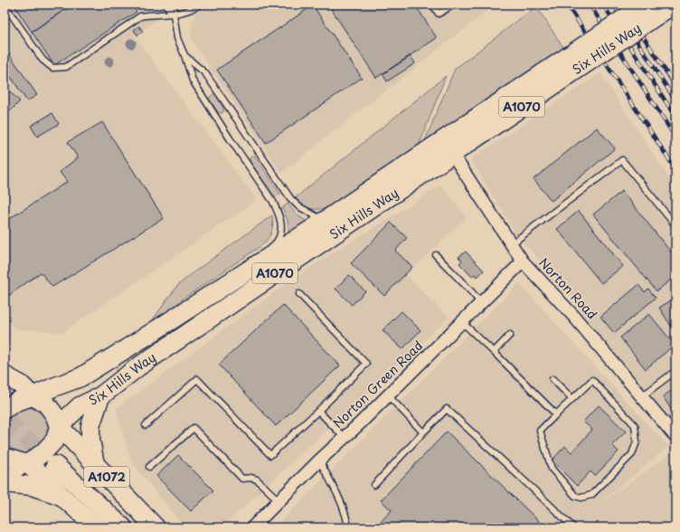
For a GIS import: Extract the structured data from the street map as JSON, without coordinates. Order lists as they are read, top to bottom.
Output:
{
  "streets": {
    "main road": ["Six Hills Way", "A1070", "A1072"],
    "street": ["Norton Road", "Norton Green Road"]
  },
  "crossings": [
    ["Six Hills Way", "Norton Road"],
    ["Six Hills Way", "A1072"],
    ["Norton Road", "Norton Green Road"]
  ]
}
